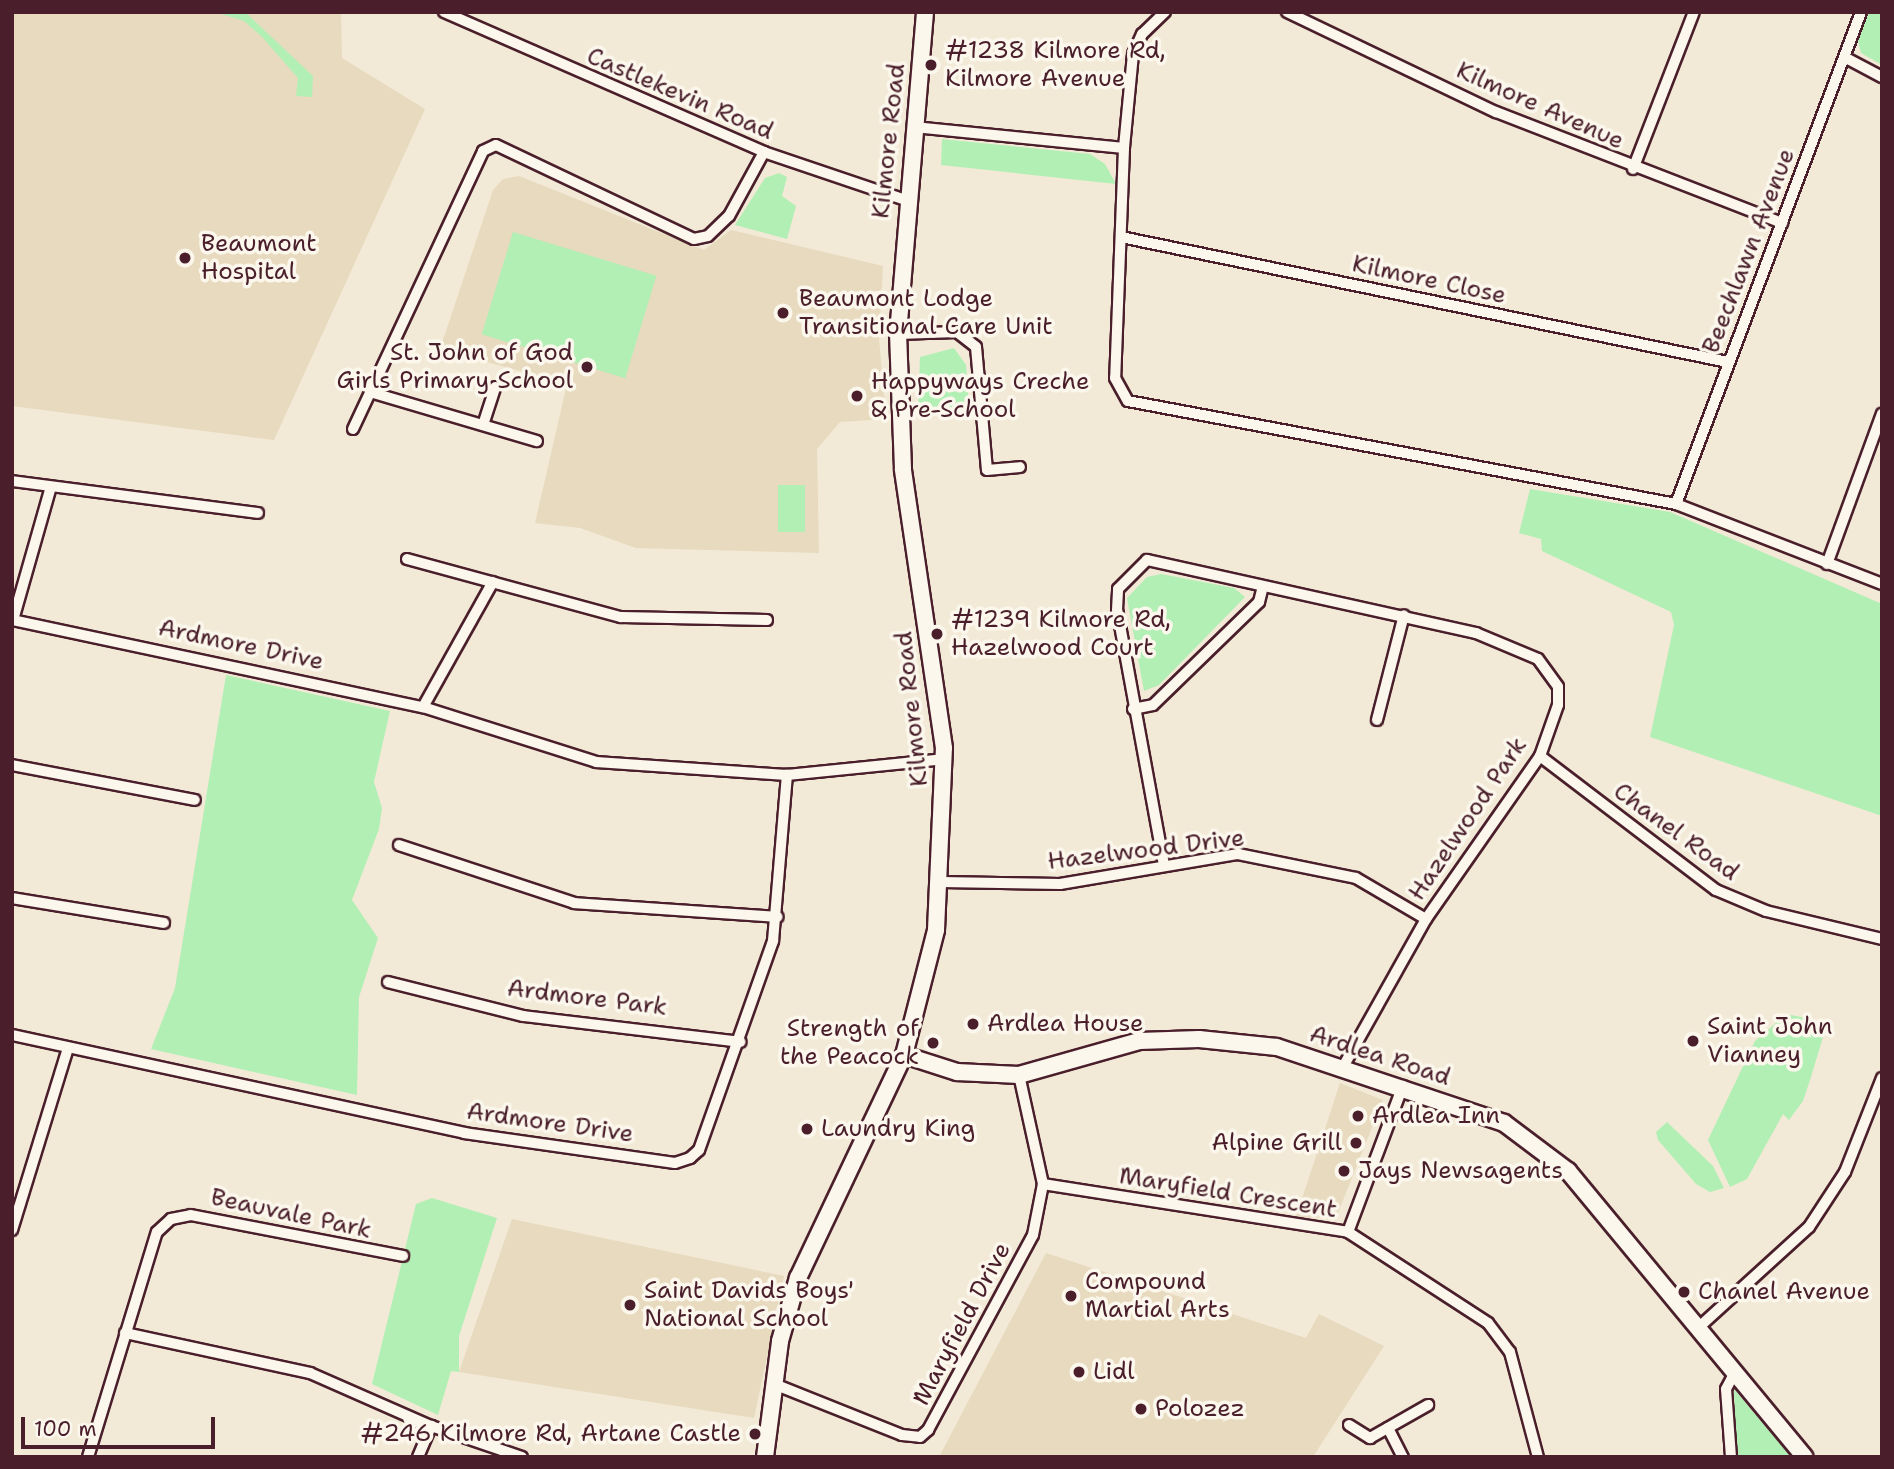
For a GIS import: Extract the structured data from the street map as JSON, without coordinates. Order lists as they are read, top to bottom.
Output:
{
  "streets": {
    "street": [
      "Castlekevin Road",
      "Kilmore Avenue",
      "Kilmore Road",
      "Beechlawn Avenue",
      "Kilmore Close",
      "Ardmore Drive",
      "Hazelwood Park",
      "Chanel Road",
      "Hazelwood Drive",
      "Ardmore Park",
      "Ardlea Road",
      "Maryfield Crescent",
      "Beauvale Park",
      "Maryfield Drive"
    ]
  },
  "crossings": [
    ["Castlekevin Road", "Kilmore Road"],
    ["Kilmore Avenue", "Beechlawn Avenue"],
    ["Kilmore Road", "Ardmore Drive"],
    ["Kilmore Road", "Hazelwood Drive"],
    ["Kilmore Road", "Ardlea Road"],
    ["Kilmore Road", "Maryfield Drive"],
    ["Beechlawn Avenue", "Kilmore Close"],
    ["Ardmore Drive", "Ardmore Park"],
    ["Hazelwood Park", "Chanel Road"],
    ["Hazelwood Park", "Hazelwood Drive"],
    ["Hazelwood Park", "Ardlea Road"],
    ["Ardlea Road", "Maryfield Drive"],
    ["Maryfield Crescent", "Maryfield Drive"]
  ],
  "places": [
    "#1238 Kilmore Rd, Kilmore Avenue",
    "Beaumont Hospital",
    "Beaumont Lodge Transitional Care Unit",
    "St. John of God Girls Primary School",
    "Happyways Creche & Pre-School",
    "#1239 Kilmore Rd, Hazelwood Court",
    "Ardlea House",
    "Saint John Vianney",
    "Strength of the Peacock",
    "Ardlea Inn",
    "Laundry King",
    "Alpine Grill",
    "Jays Newsagents",
    "Chanel Avenue",
    "Compound Martial Arts",
    "Saint Davids Boys' National School",
    "Lidl",
    "Polozez",
    "#246 Kilmore Rd, Artane Castle"
  ],
  "scale_bar": "100 m"
}
